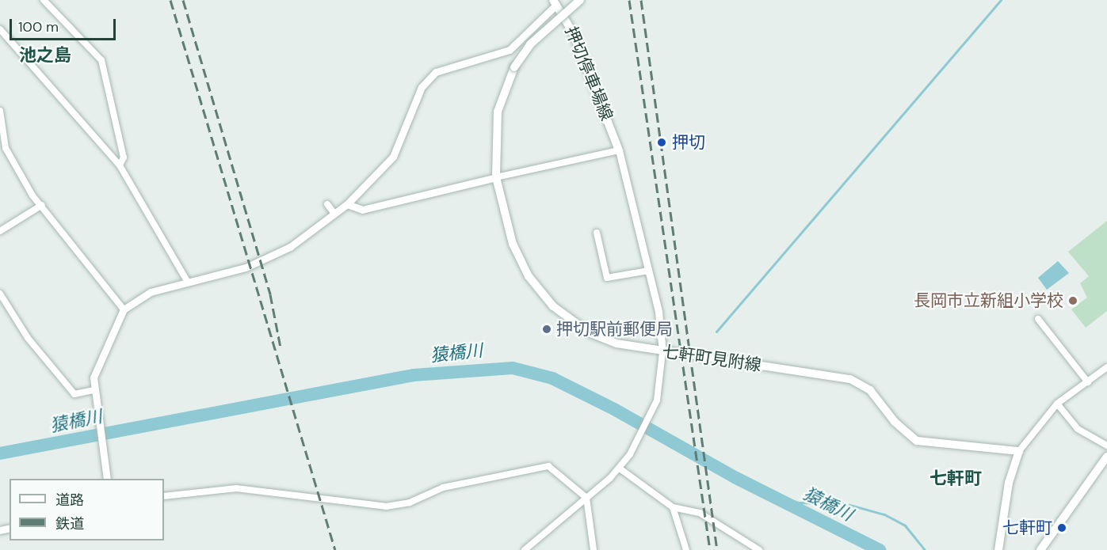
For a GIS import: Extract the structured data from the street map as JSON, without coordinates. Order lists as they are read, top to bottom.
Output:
{
  "streets": {
    "main road": ["押切停車場線", "七軒町見附線"]
  },
  "districts": ["池之島", "七軒町"],
  "water": ["猿橋川"],
  "places": [
    "押切",
    "長岡市立新組小学校",
    "押切駅前郵便局",
    "七軒町"
  ],
  "legend": ["道路", "鉄道"],
  "scale_bar": "100 m"
}
